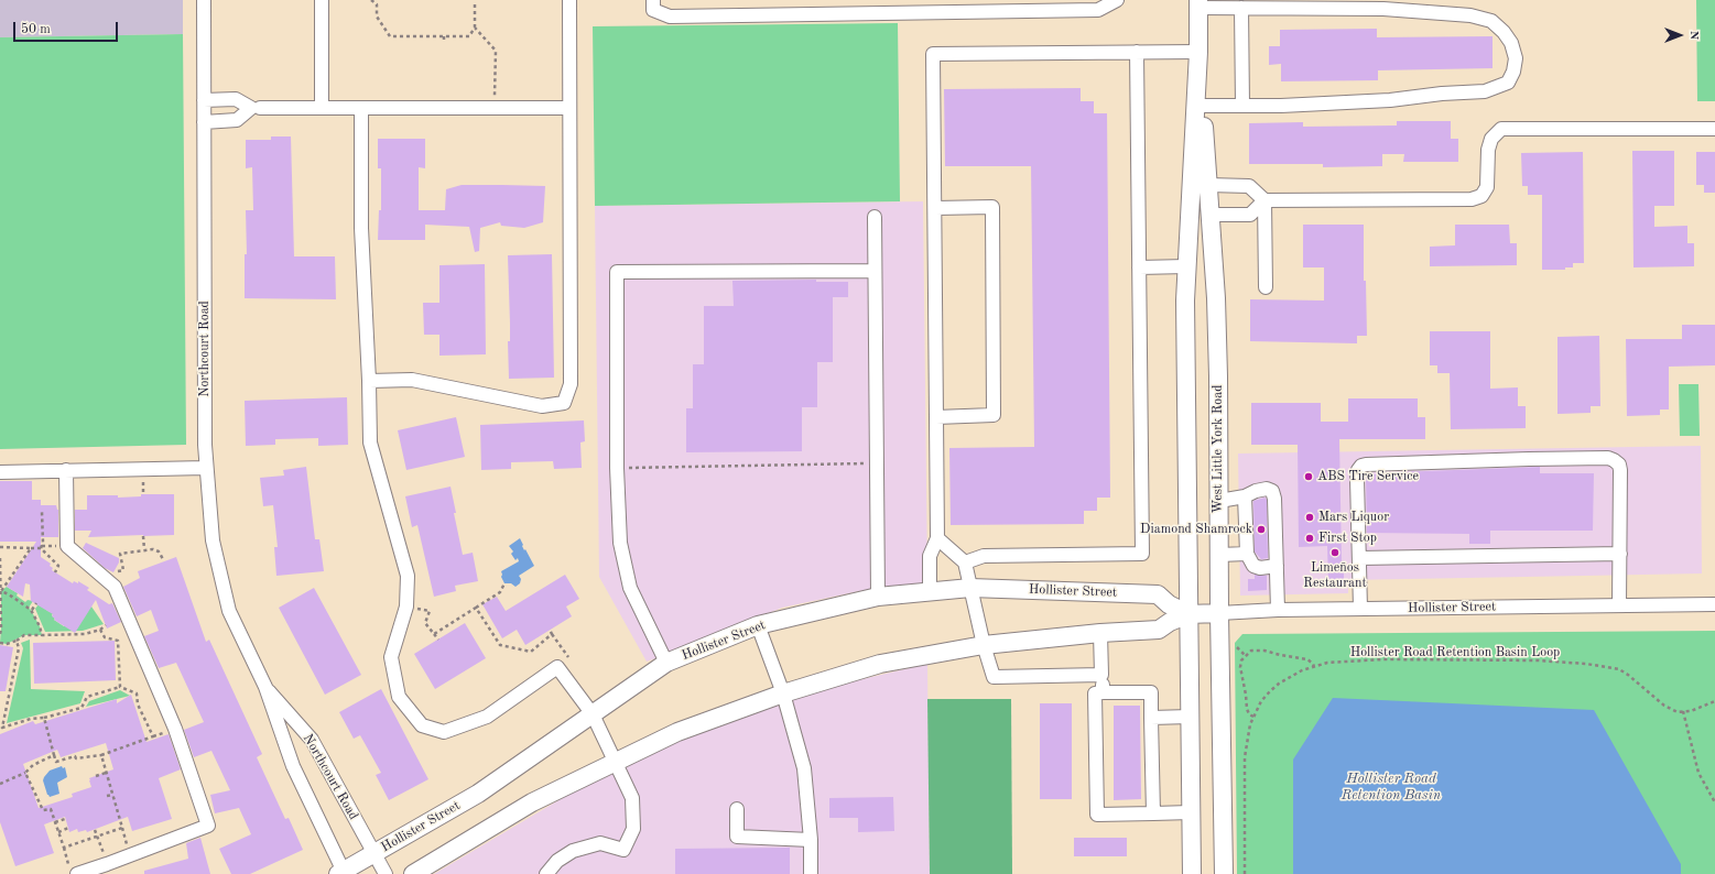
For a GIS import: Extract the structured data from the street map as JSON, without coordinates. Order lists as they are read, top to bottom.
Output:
{
  "streets": {
    "main road": ["West Little York Road", "Hollister Street"],
    "street": ["Northcourt Road"],
    "path": ["Hollister Road Retention Basin Loop"]
  },
  "crossings": [
    ["Northcourt Road", "Hollister Street"],
    ["West Little York Road", "Hollister Street"]
  ],
  "water": ["Hollister Road Retention Basin"],
  "places": [
    "ABS Tire Service",
    "Mars Liquor",
    "Diamond Shamrock",
    "First Stop",
    "Limeños Restaurant"
  ],
  "scale_bar": "50 m",
  "north": "right"
}
